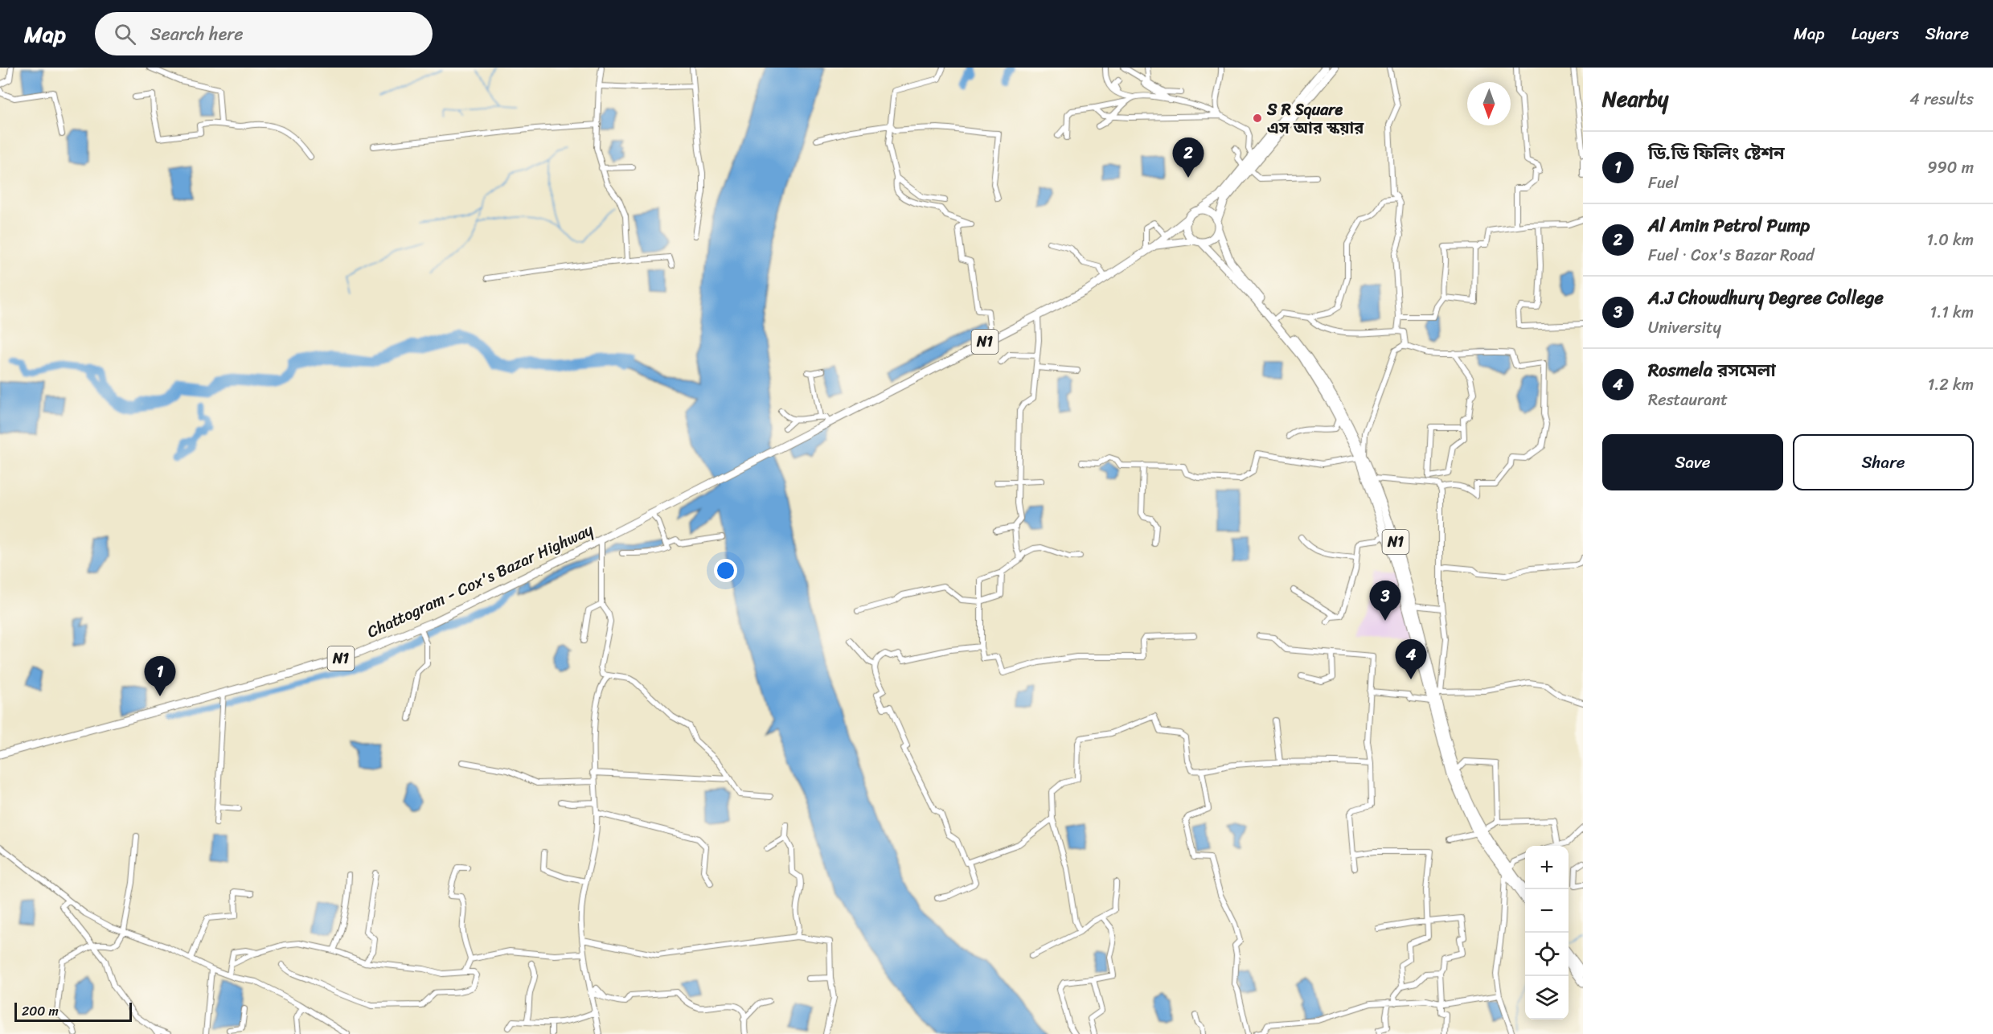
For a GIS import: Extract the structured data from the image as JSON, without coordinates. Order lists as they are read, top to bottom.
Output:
{
  "streets": {
    "highway": ["N1", "Chattogram - Cox's Bazar Highway"]
  },
  "crossings": [
    ["N1", "Chattogram - Cox's Bazar Highway"]
  ],
  "places": ["S R Square এস আর স্কয়ার"],
  "scale_bar": "200 m",
  "north": "bottom",
  "page": {
    "header": "Map",
    "search": "Search here",
    "nav": ["Map", "Layers", "Share"],
    "heading": ["Nearby", "4 results"],
    "list": [
      {
        "mark": "1",
        "name": "ডি.ডি ফিলিং ষ্টেশন",
        "note": "Fuel",
        "value": "990 m"
      },
      {
        "mark": "2",
        "name": "Al Amin Petrol Pump",
        "note": "Fuel · Cox's Bazar Road",
        "value": "1.0 km"
      },
      {
        "mark": "3",
        "name": "A.J Chowdhury Degree College",
        "note": "University",
        "value": "1.1 km"
      },
      {
        "mark": "4",
        "name": "Rosmela রসমেলা",
        "note": "Restaurant",
        "value": "1.2 km"
      }
    ],
    "pins": [
      "2",
      "3",
      "4",
      "1"
    ],
    "buttons": ["Save", "Share"],
    "map_buttons": ["+", "−"],
    "scale": "200 m"
  }
}
